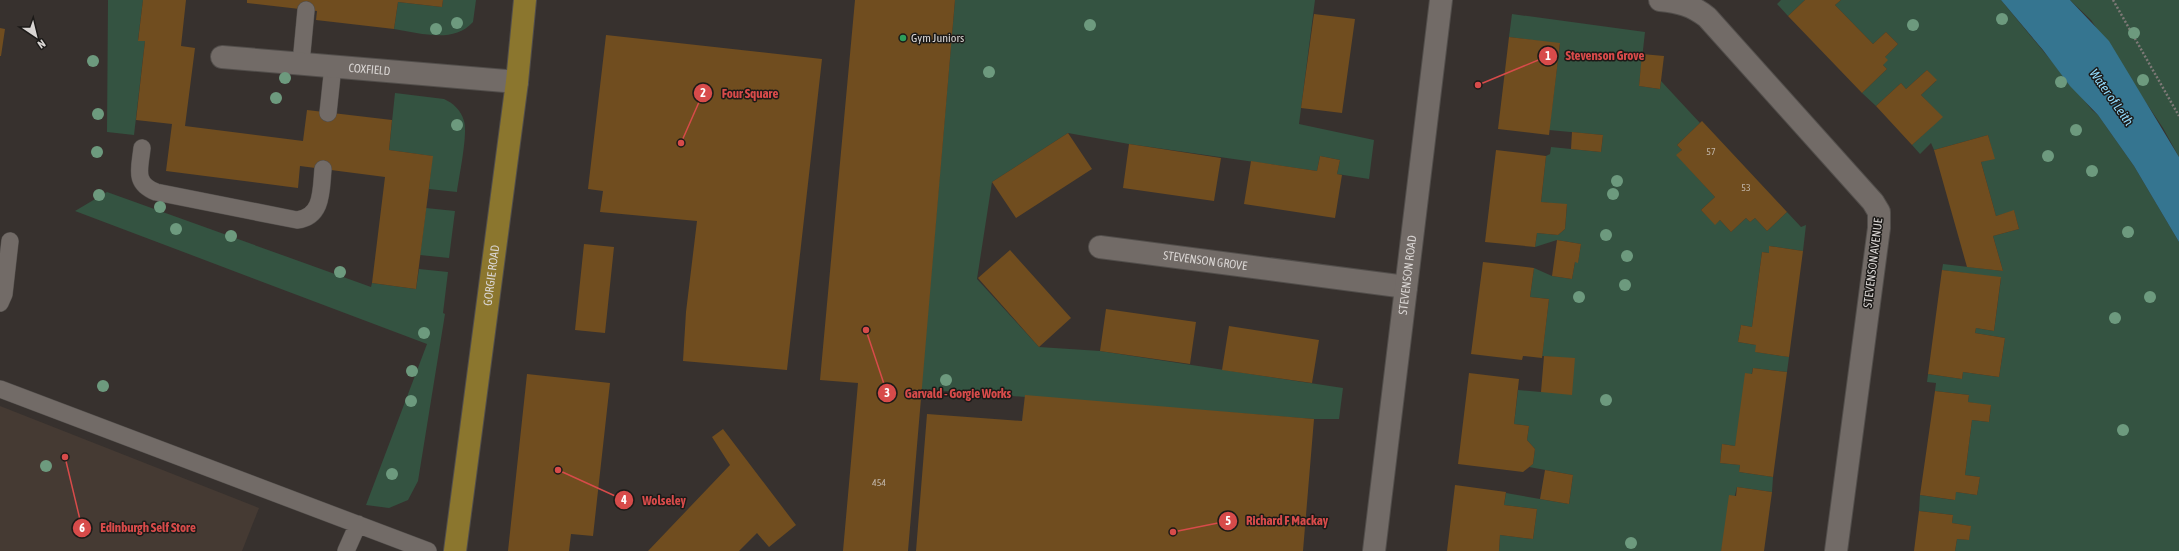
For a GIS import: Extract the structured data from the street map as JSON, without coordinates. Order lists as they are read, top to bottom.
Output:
{
  "streets": {
    "main road": ["GORGIE ROAD"],
    "street": [
      "COXFIELD",
      "STEVENSON GROVE",
      "STEVENSON AVENUE",
      "STEVENSON ROAD"
    ]
  },
  "crossings": [
    ["COXFIELD", "GORGIE ROAD"],
    ["STEVENSON GROVE", "STEVENSON ROAD"]
  ],
  "water": ["Water of Leith"],
  "places": [
    "Gym Juniors",
    "Stevenson Grove",
    "Four Square",
    "Garvald - Gorgie Works",
    "Edinburgh Self Store",
    "Wolseley",
    "Richard F Mackay"
  ],
  "house_numbers": ["57", "53", "454"],
  "north": "bottom right"
}
